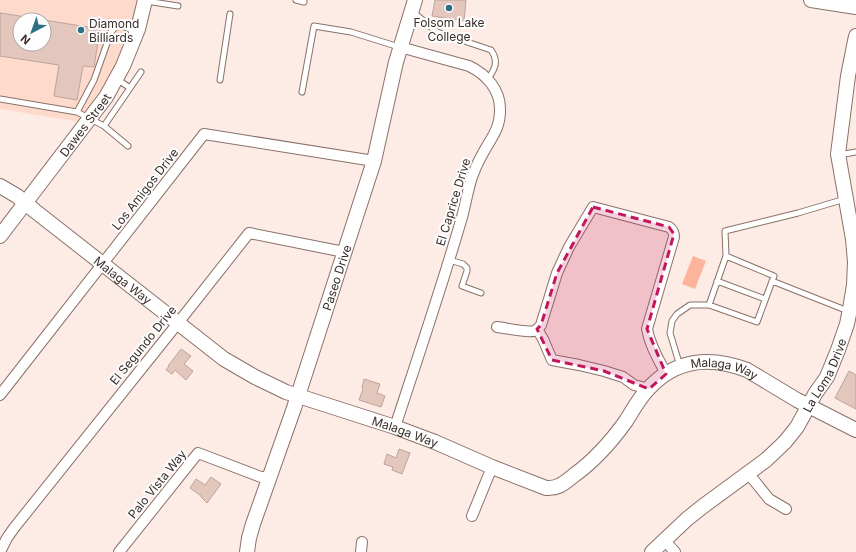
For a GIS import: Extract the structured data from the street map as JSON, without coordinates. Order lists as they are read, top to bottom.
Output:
{
  "streets": {
    "street": [
      "Dawes Street",
      "Los Amigos Drive",
      "El Caprice Drive",
      "Paseo Drive",
      "Malaga Way",
      "El Segundo Drive",
      "La Loma Drive",
      "Palo Vista Way"
    ]
  },
  "crossings": [
    ["Dawes Street", "Malaga Way"],
    ["Los Amigos Drive", "Paseo Drive"],
    ["Los Amigos Drive", "Malaga Way"],
    ["El Caprice Drive", "Paseo Drive"],
    ["El Caprice Drive", "Malaga Way"],
    ["Paseo Drive", "Malaga Way"],
    ["Paseo Drive", "El Segundo Drive"],
    ["Paseo Drive", "Palo Vista Way"],
    ["Malaga Way", "El Segundo Drive"],
    ["Malaga Way", "La Loma Drive"]
  ],
  "places": ["Folsom Lake College", "Diamond Billiards"],
  "north": "bottom left"
}
